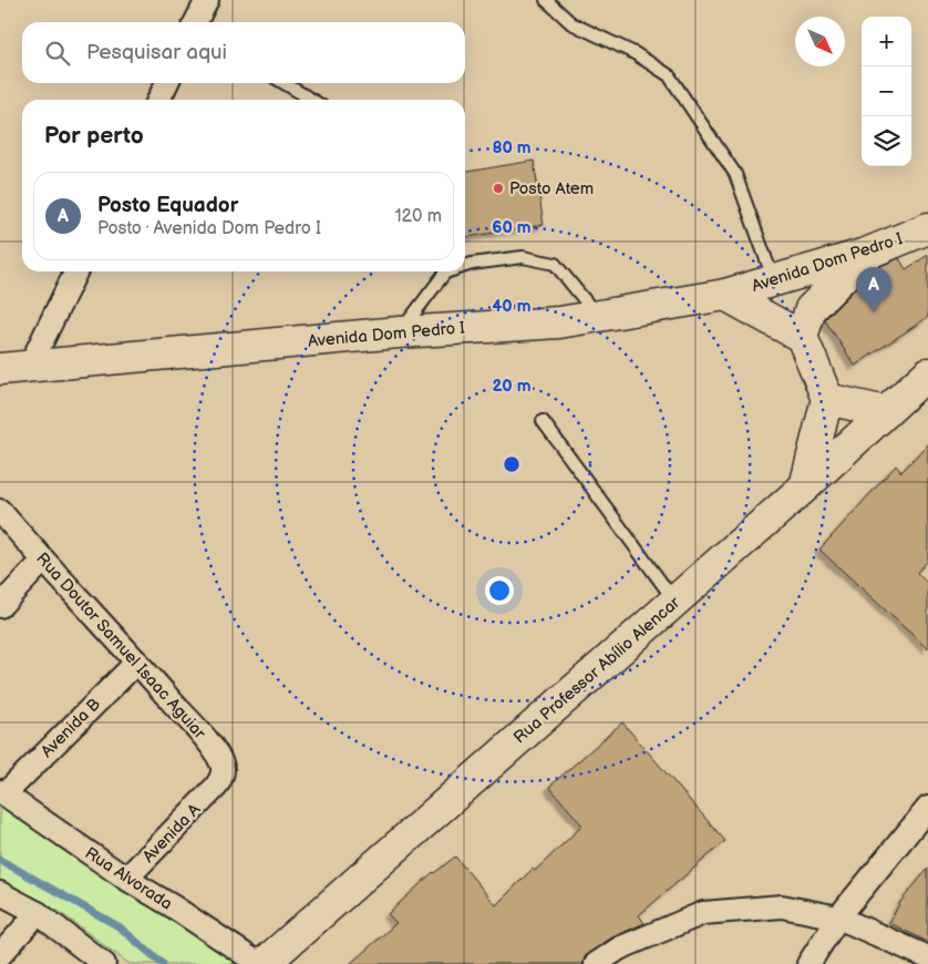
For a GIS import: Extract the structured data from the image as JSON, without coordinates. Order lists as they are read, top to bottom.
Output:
{
  "streets": {
    "street": [
      "Avenida Dom Pedro I",
      "Rua Doutor Samuel Isaac Aguiar",
      "Rua Professor Abílio Alencar",
      "Avenida B",
      "Avenida A",
      "Rua Alvorada"
    ]
  },
  "crossings": [
    ["Rua Doutor Samuel Isaac Aguiar", "Avenida B"],
    ["Rua Doutor Samuel Isaac Aguiar", "Avenida A"],
    ["Avenida B", "Rua Alvorada"],
    ["Avenida A", "Rua Alvorada"]
  ],
  "places": ["Posto Atem"],
  "north": "bottom right",
  "page": {
    "map_buttons": ["+", "−"],
    "search": "Pesquisar aqui",
    "heading": "Por perto",
    "list": [
      {
        "mark": "A",
        "name": "Posto Equador",
        "note": "Posto · Avenida Dom Pedro I",
        "value": "120 m"
      }
    ],
    "pins": "A"
  },
  "rings": [
    "80 m",
    "60 m",
    "40 m",
    "20 m"
  ]
}
